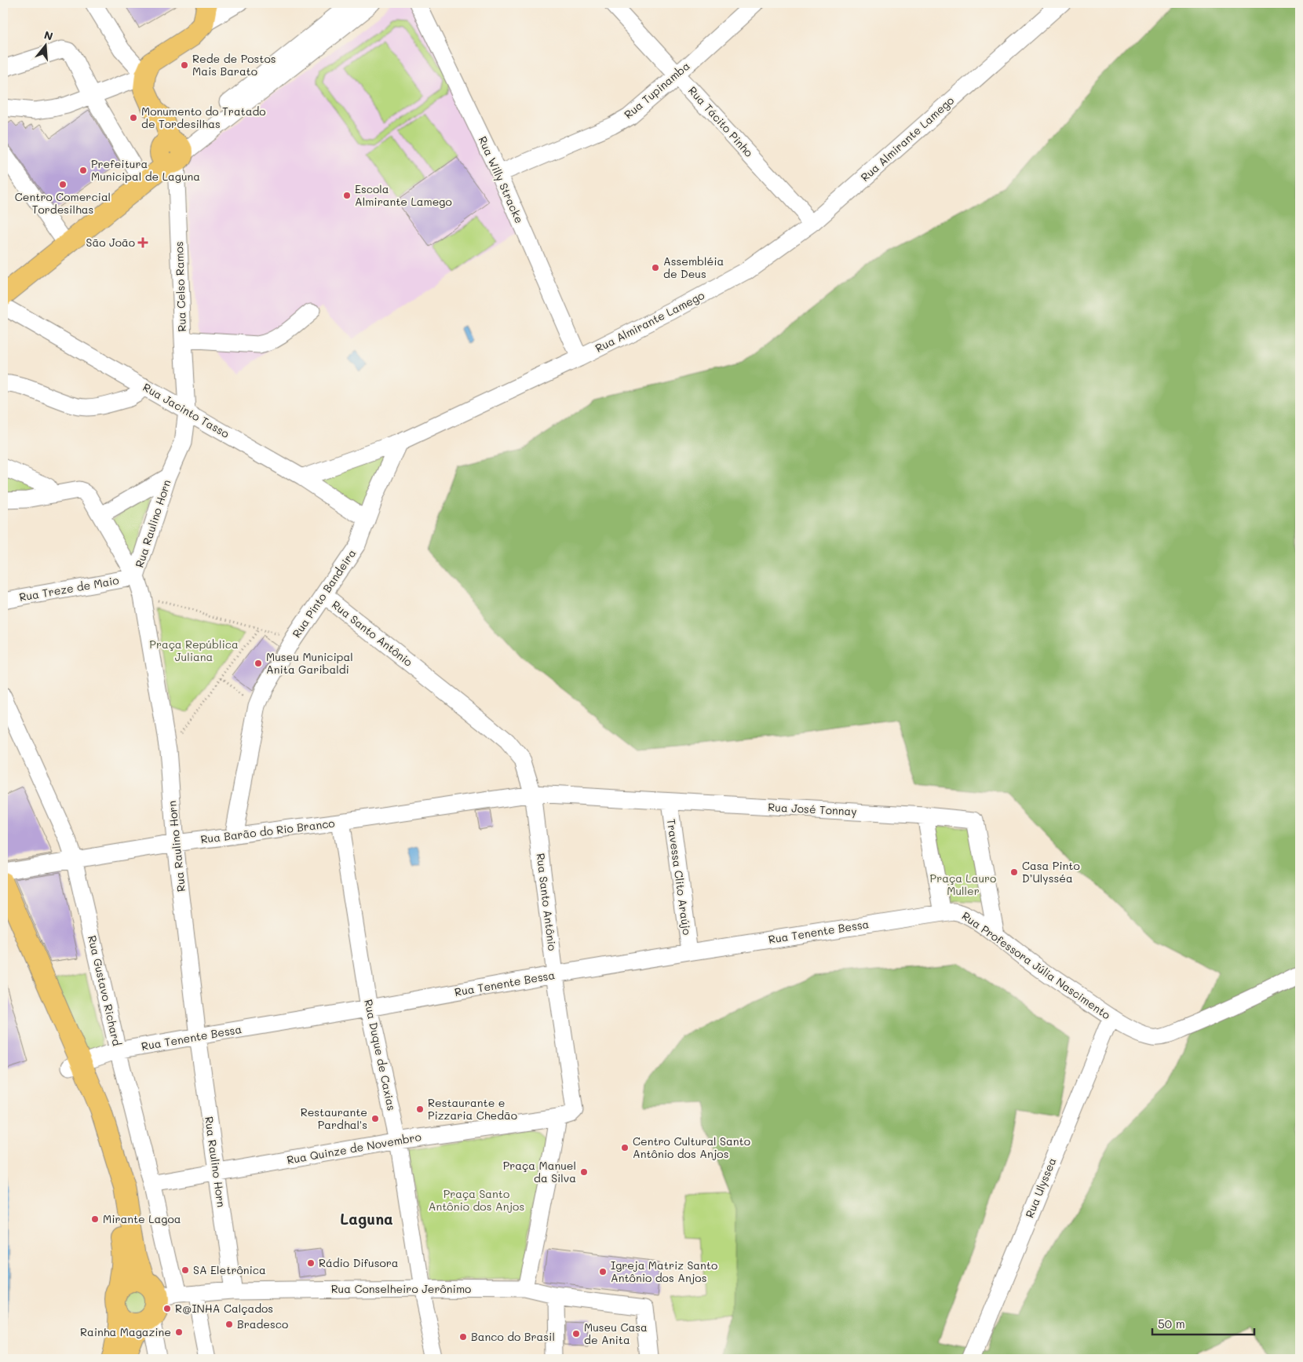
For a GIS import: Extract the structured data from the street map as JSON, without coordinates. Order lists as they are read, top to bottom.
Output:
{
  "streets": {
    "street": [
      "Rua Tupinamba",
      "Rua Tácito Pinho",
      "Rua Almirante Lamego",
      "Rua Willy Stracke",
      "Rua Celso Ramos",
      "Rua Jacinto Tasso",
      "Rua Raulino Horn",
      "Rua Treze de Maio",
      "Rua Pinto Bandeira",
      "Rua Santo Antônio",
      "Rua José Tonnay",
      "Rua Barão do Rio Branco",
      "Travessa Clito Araújo",
      "Rua Tenente Bessa",
      "Rua Professora Júlia Nascimento",
      "Rua Gustavo Richard",
      "Rua Duque de Caxias",
      "Rua Quinze de Novembro",
      "Rua Ulyssea",
      "Rua Conselheiro Jerônimo"
    ]
  },
  "crossings": [
    ["Rua Tupinamba", "Rua Tácito Pinho"],
    ["Rua Tupinamba", "Rua Willy Stracke"],
    ["Rua Tácito Pinho", "Rua Almirante Lamego"],
    ["Rua Almirante Lamego", "Rua Willy Stracke"],
    ["Rua Almirante Lamego", "Rua Jacinto Tasso"],
    ["Rua Almirante Lamego", "Rua Pinto Bandeira"],
    ["Rua Celso Ramos", "Rua Jacinto Tasso"],
    ["Rua Celso Ramos", "Rua Raulino Horn"],
    ["Rua Jacinto Tasso", "Rua Raulino Horn"],
    ["Rua Jacinto Tasso", "Rua Pinto Bandeira"],
    ["Rua Raulino Horn", "Rua Treze de Maio"],
    ["Rua Raulino Horn", "Rua Barão do Rio Branco"],
    ["Rua Raulino Horn", "Rua Tenente Bessa"],
    ["Rua Raulino Horn", "Rua Quinze de Novembro"],
    ["Rua Raulino Horn", "Rua Conselheiro Jerônimo"],
    ["Rua Pinto Bandeira", "Rua Santo Antônio"],
    ["Rua Pinto Bandeira", "Rua Barão do Rio Branco"],
    ["Rua Santo Antônio", "Rua José Tonnay"],
    ["Rua Santo Antônio", "Rua Barão do Rio Branco"],
    ["Rua Santo Antônio", "Rua Tenente Bessa"],
    ["Rua Santo Antônio", "Rua Quinze de Novembro"],
    ["Rua José Tonnay", "Rua Barão do Rio Branco"],
    ["Rua José Tonnay", "Travessa Clito Araújo"],
    ["Rua José Tonnay", "Rua Professora Júlia Nascimento"],
    ["Rua Barão do Rio Branco", "Rua Gustavo Richard"],
    ["Rua Barão do Rio Branco", "Rua Duque de Caxias"],
    ["Travessa Clito Araújo", "Rua Tenente Bessa"],
    ["Rua Tenente Bessa", "Rua Professora Júlia Nascimento"],
    ["Rua Tenente Bessa", "Rua Gustavo Richard"],
    ["Rua Tenente Bessa", "Rua Duque de Caxias"],
    ["Rua Professora Júlia Nascimento", "Rua Ulyssea"],
    ["Rua Gustavo Richard", "Rua Quinze de Novembro"],
    ["Rua Gustavo Richard", "Rua Conselheiro Jerônimo"],
    ["Rua Duque de Caxias", "Rua Quinze de Novembro"],
    ["Rua Duque de Caxias", "Rua Conselheiro Jerônimo"]
  ],
  "districts": ["Laguna"],
  "parks": ["Praça República Juliana", "Praça Lauro Muller", "Praça Santo Antônio dos Anjos"],
  "places": {
    "other": [
      "Rede de Postos Mais Barato",
      "Monumento do Tratado de Tordesilhas",
      "Prefeitura Municipal de Laguna",
      "Centro Comercial Tordesilhas",
      "Escola Almirante Lamego",
      "Assembléia de Deus",
      "Museu Municipal Anita Garibaldi",
      "Casa Pinto D’Ulysséa",
      "Restaurante e Pizzaria Chedão",
      "Restaurante Pardhal's",
      "Centro Cultural Santo Antônio dos Anjos",
      "Praça Manuel da Silva",
      "Mirante Lagoa",
      "Rádio Difusora",
      "SA Eletrônica",
      "Igreja Matriz Santo Antônio dos Anjos",
      "R@INHA Calçados",
      "Bradesco",
      "Rainha Magazine",
      "Museu Casa de Anita",
      "Banco do Brasil"
    ],
    "health": ["São João"]
  },
  "scale_bar": "50 m",
  "north": "top"
}
